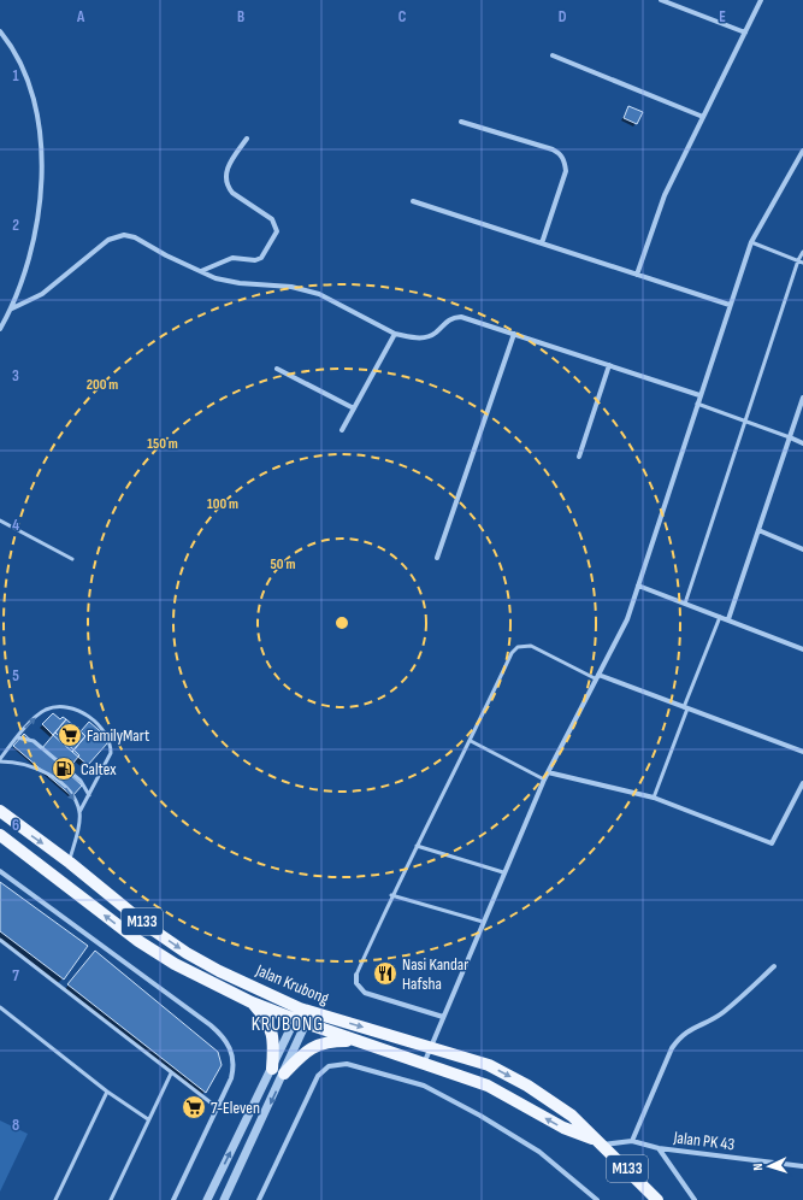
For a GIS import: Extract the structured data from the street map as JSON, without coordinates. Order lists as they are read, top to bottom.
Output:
{
  "streets": {
    "main road": ["M133", "Jalan Krubong"],
    "street": ["Jalan PK 43"]
  },
  "crossings": [
    ["Jalan Krubong", "Jalan PK 43"]
  ],
  "districts": ["KRUBONG"],
  "places": {
    "supermarket": ["FamilyMart", "7-Eleven"],
    "fuel station": ["Caltex"],
    "restaurant": ["Nasi Kandar Hafsha"]
  },
  "north": "left",
  "grid": {
    "columns": [
      "A",
      "B",
      "C",
      "D",
      "E"
    ],
    "rows": [
      "1",
      "2",
      "3",
      "4",
      "5",
      "6",
      "7",
      "8"
    ]
  },
  "rings": [
    "200 m",
    "150 m",
    "100 m",
    "50 m"
  ]
}
